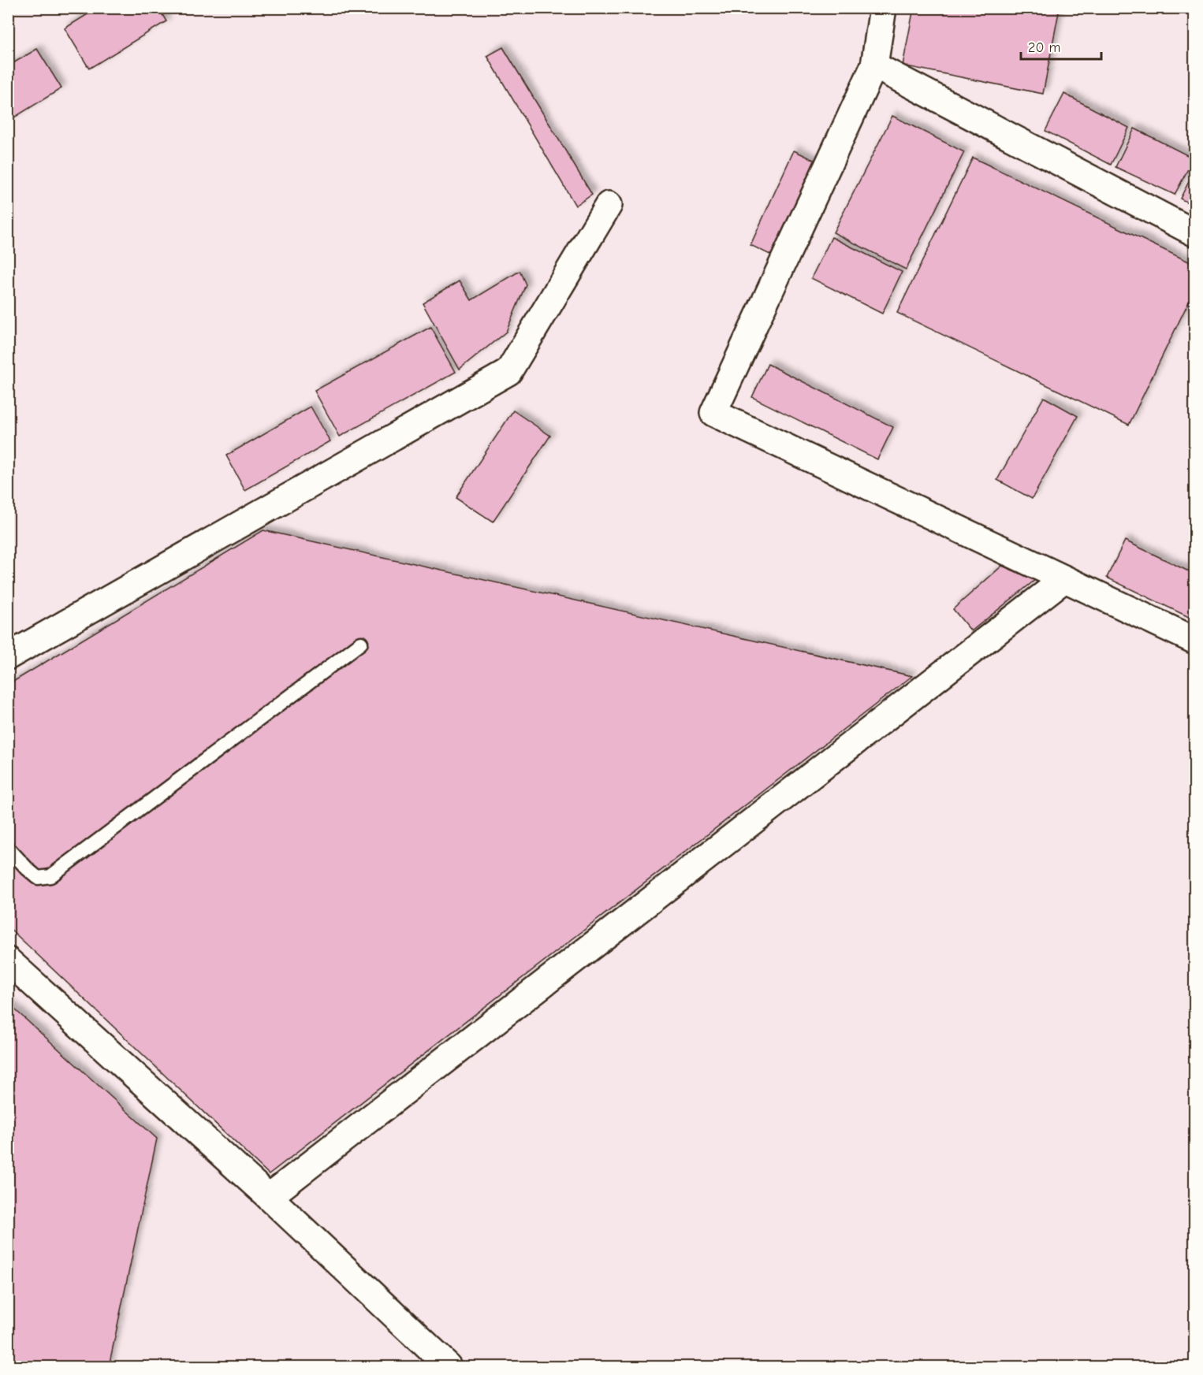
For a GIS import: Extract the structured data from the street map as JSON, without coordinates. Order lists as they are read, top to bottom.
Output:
{
  "scale_bar": "20 m"
}
